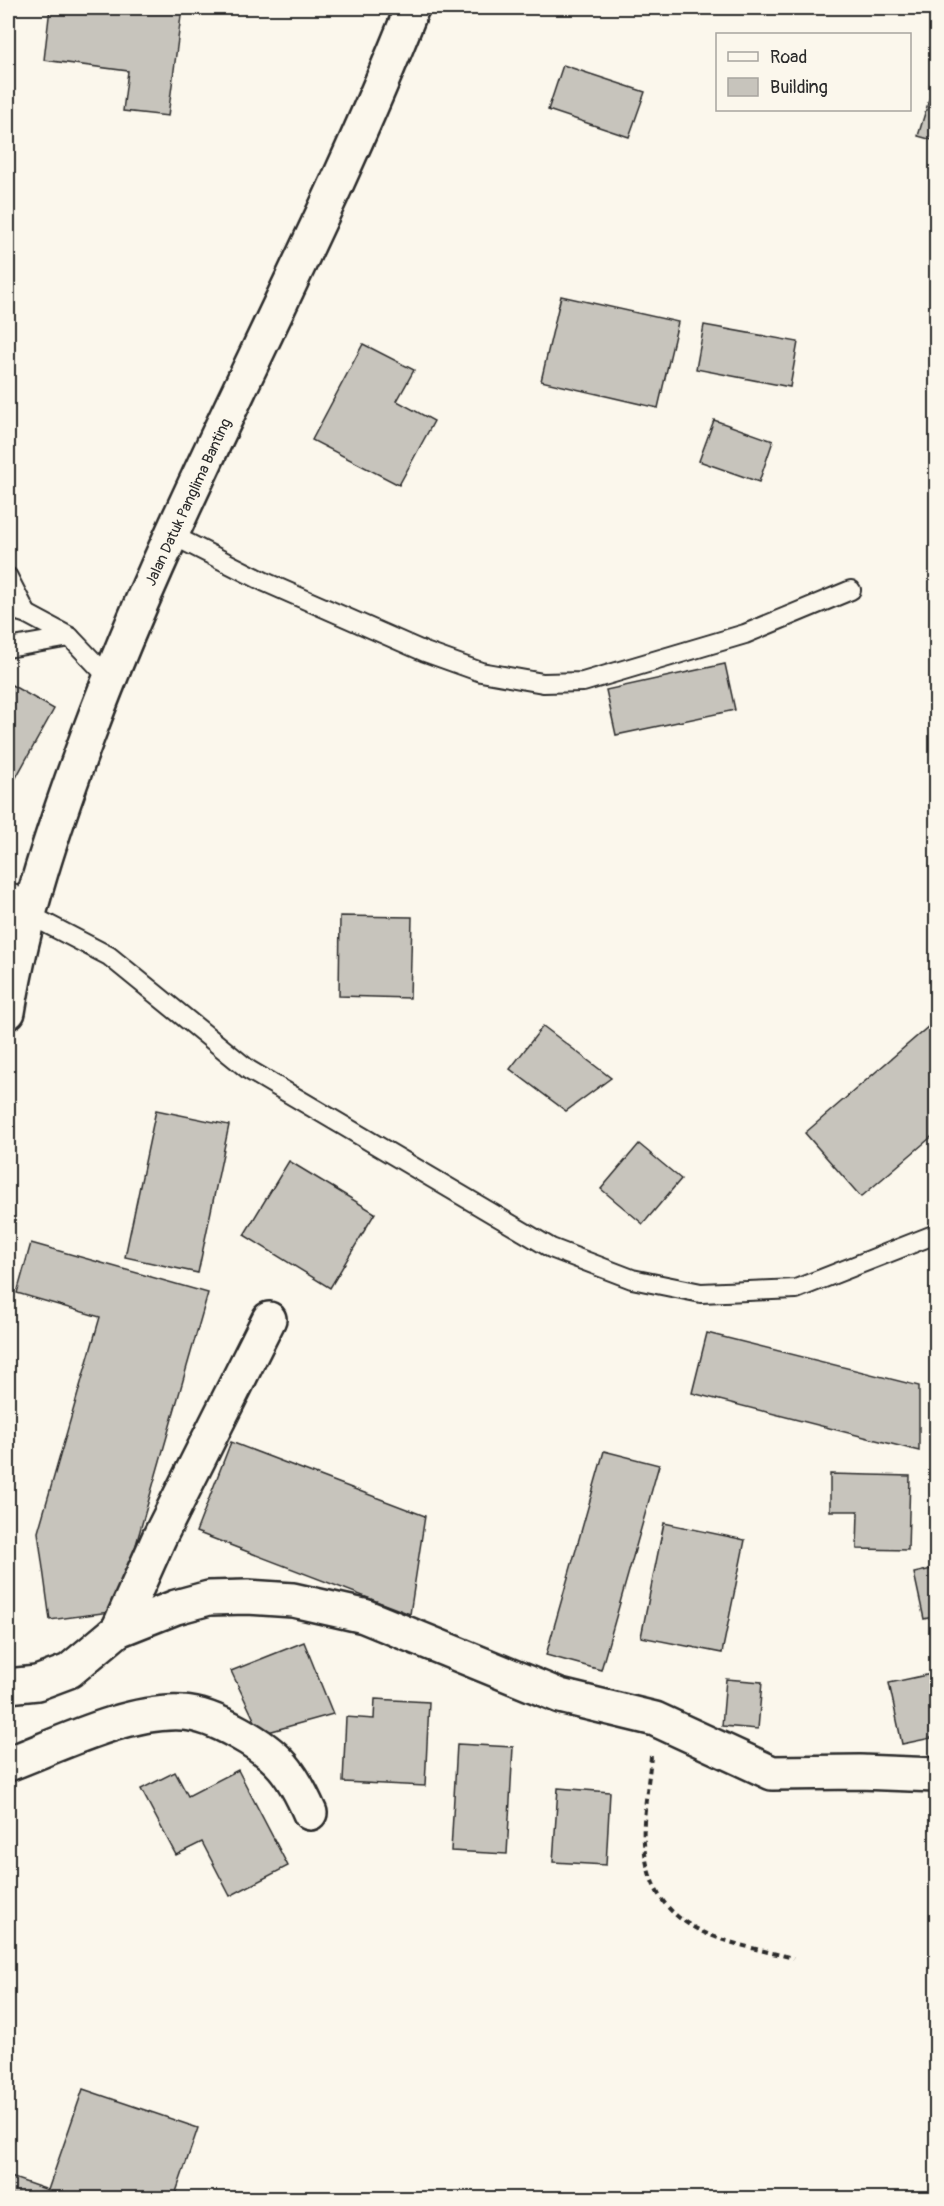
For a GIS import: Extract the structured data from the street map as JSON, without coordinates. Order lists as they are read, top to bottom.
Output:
{
  "streets": {
    "street": ["Jalan Datuk Panglima Banting"]
  },
  "legend": ["Road", "Building"]
}
